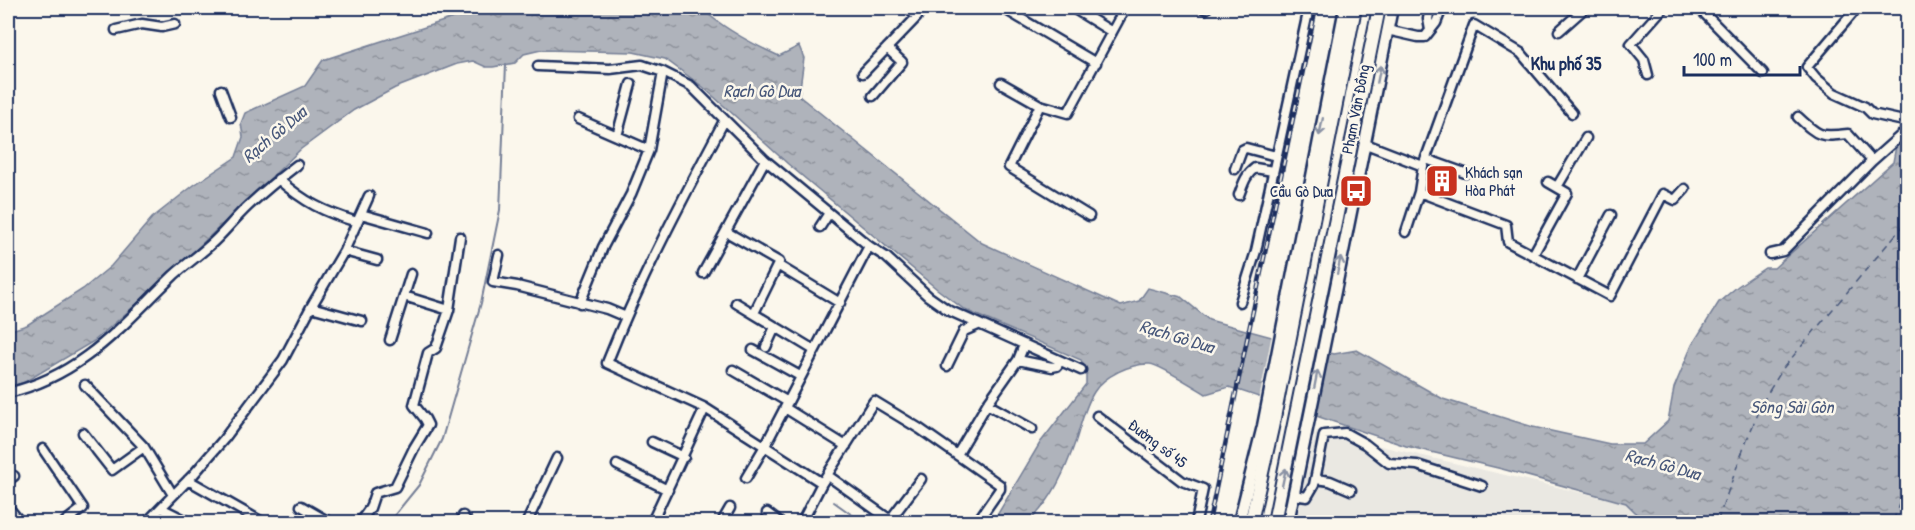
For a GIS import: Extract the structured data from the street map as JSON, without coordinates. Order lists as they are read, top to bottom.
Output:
{
  "streets": {
    "highway": ["Phạm Văn Đồng"],
    "street": ["Đường số 45"]
  },
  "districts": ["Khu phố 35"],
  "water": ["Rạch Gò Dưa", "Sông Sài Gòn"],
  "places": {
    "building": ["Khách sạn Hòa Phát"],
    "bus stop": ["Cầu Gò Dưa"]
  },
  "scale_bar": "100 m"
}
